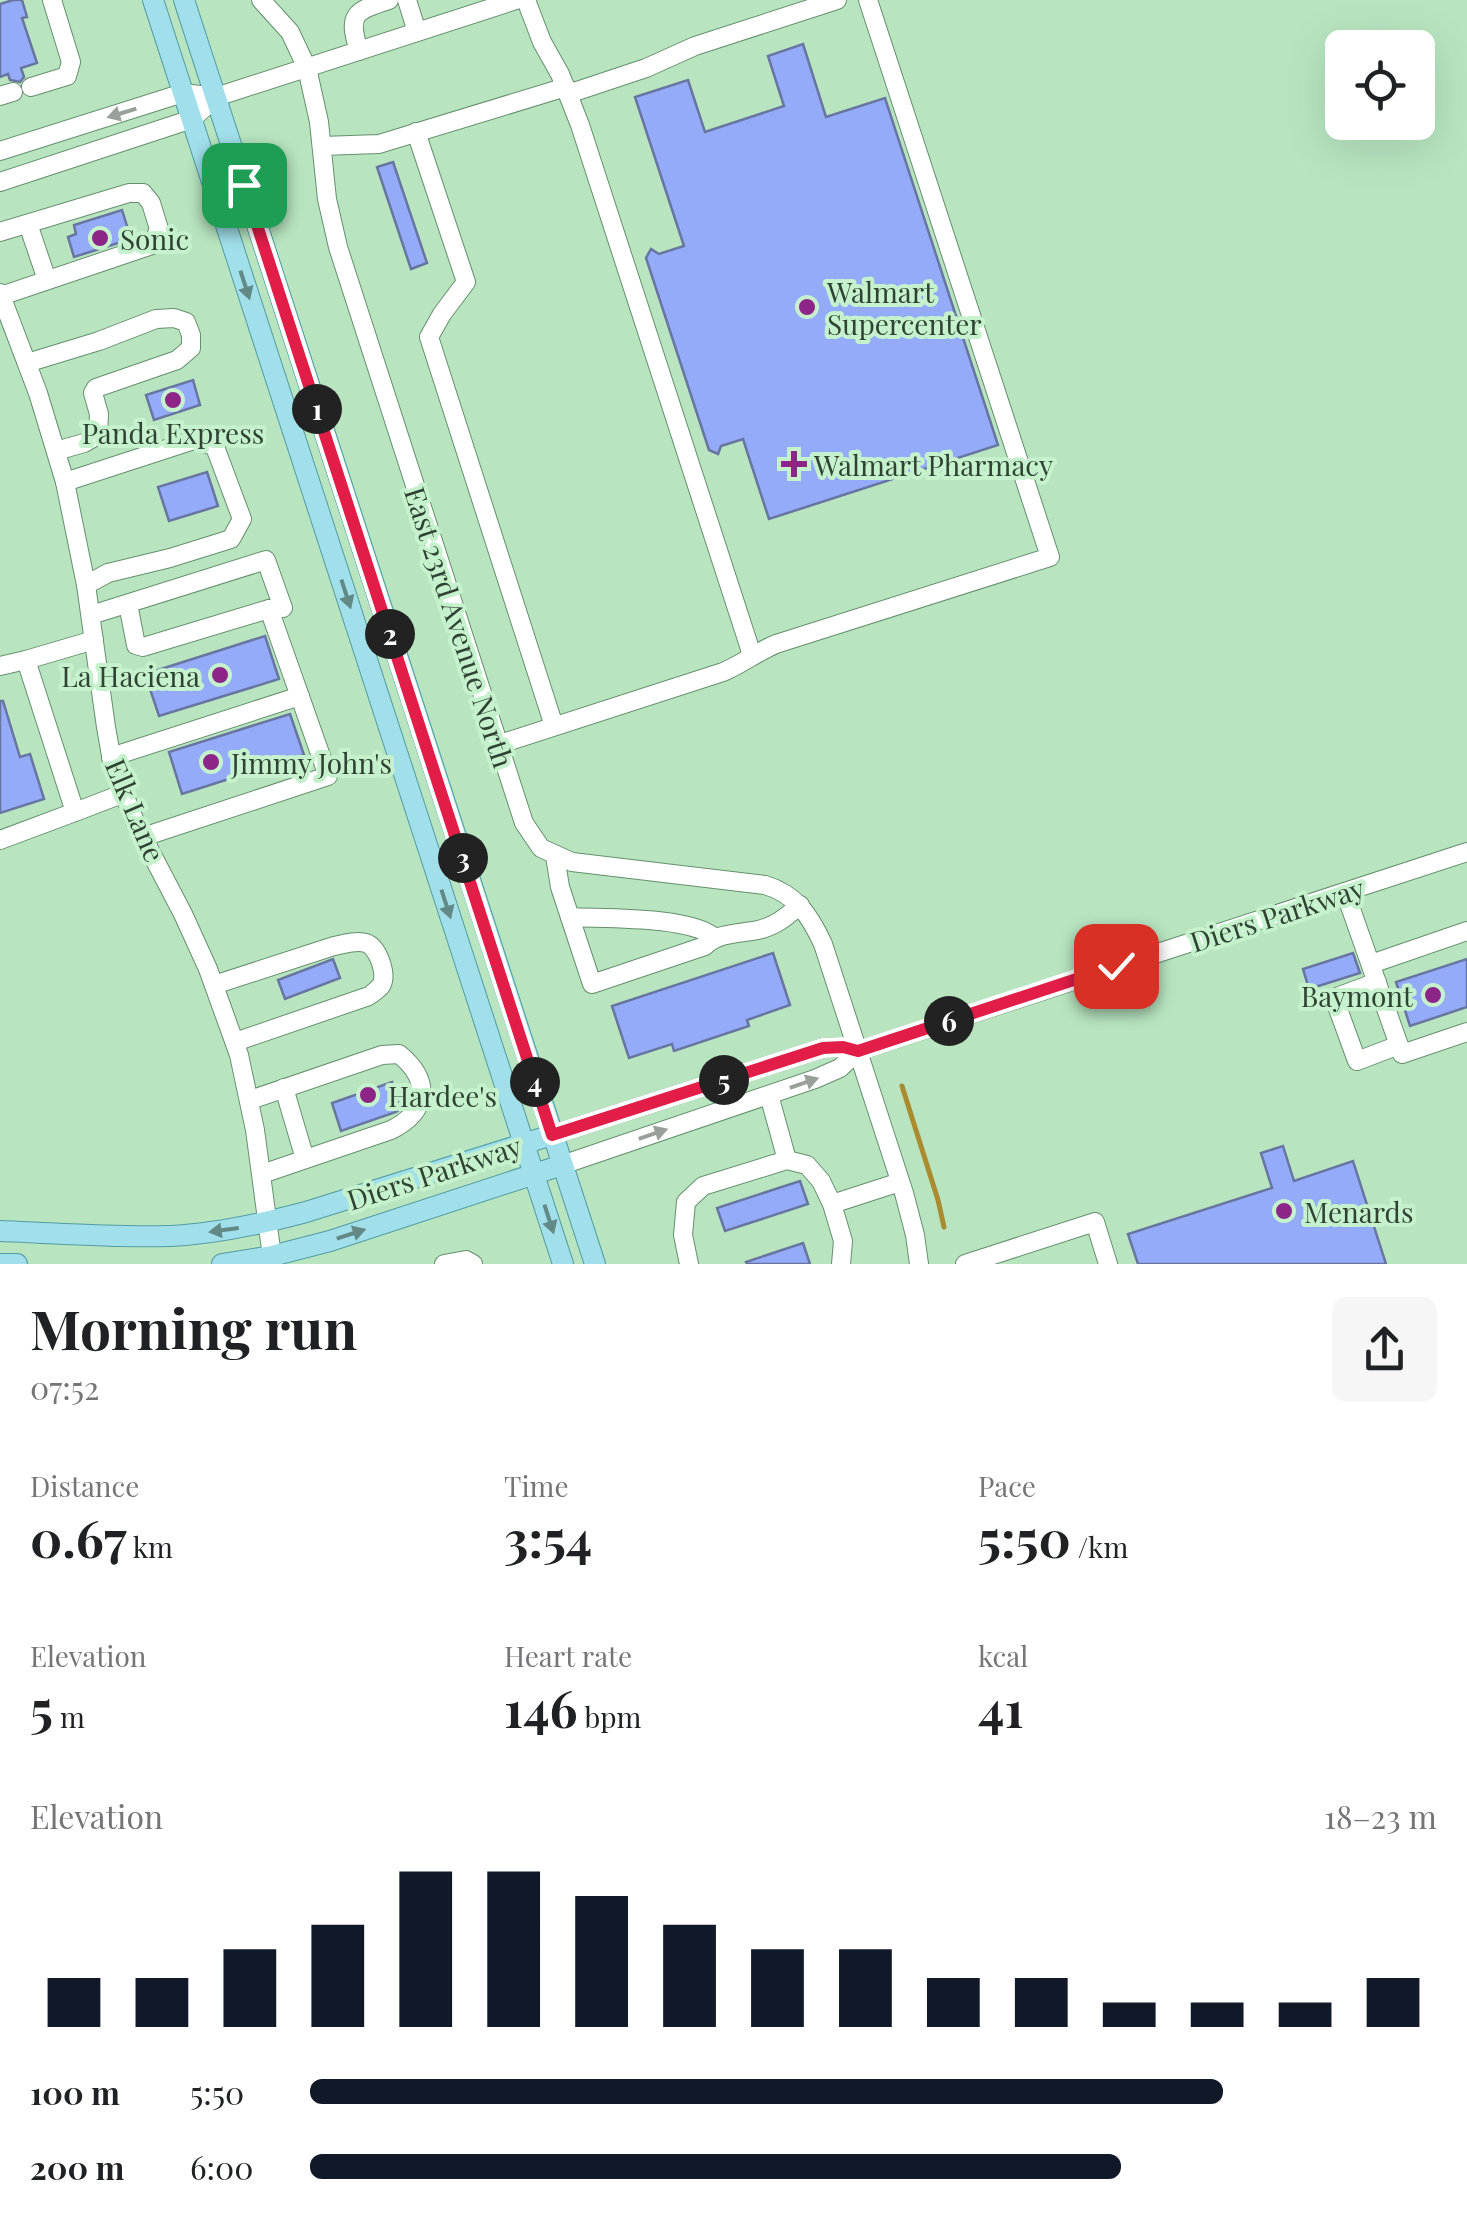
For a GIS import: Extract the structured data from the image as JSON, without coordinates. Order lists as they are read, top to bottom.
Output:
{
  "streets": {
    "main road": ["Diers Parkway"],
    "street": ["East 23rd Avenue North", "Elk Lane"]
  },
  "crossings": [
    ["Elk Lane", "Diers Parkway"]
  ],
  "places": {
    "other": [
      "Sonic",
      "Walmart Supercenter",
      "Panda Express",
      "La Haciena",
      "Jimmy John's",
      "Baymont",
      "Hardee's",
      "Menards"
    ],
    "health": ["Walmart Pharmacy"]
  },
  "page": {
    "pins": [
      "1",
      "2",
      "3",
      "6",
      "5",
      "4"
    ],
    "heading": ["Morning run", "07:52"],
    "stats": [
      ["Distance", "0.67 km"],
      ["Time", "3:54"],
      ["Pace", "5:50 /km"],
      ["Elevation", "5 m"],
      ["Heart rate", "146 bpm"],
      ["kcal", "41"]
    ],
    "chart": ["Elevation", "18–23 m"],
    "list": [
      {
        "name": "100 m",
        "note": "5:50"
      },
      {
        "name": "200 m",
        "note": "6:00"
      }
    ]
  }
}
